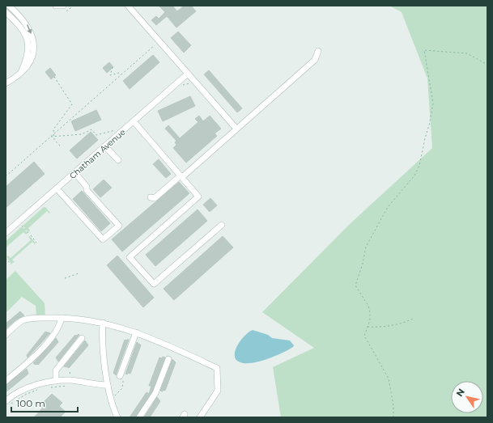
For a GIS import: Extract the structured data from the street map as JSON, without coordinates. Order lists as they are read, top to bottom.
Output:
{
  "streets": {
    "street": ["Chatham Avenue"]
  },
  "scale_bar": "100 m",
  "north": "top left"
}
